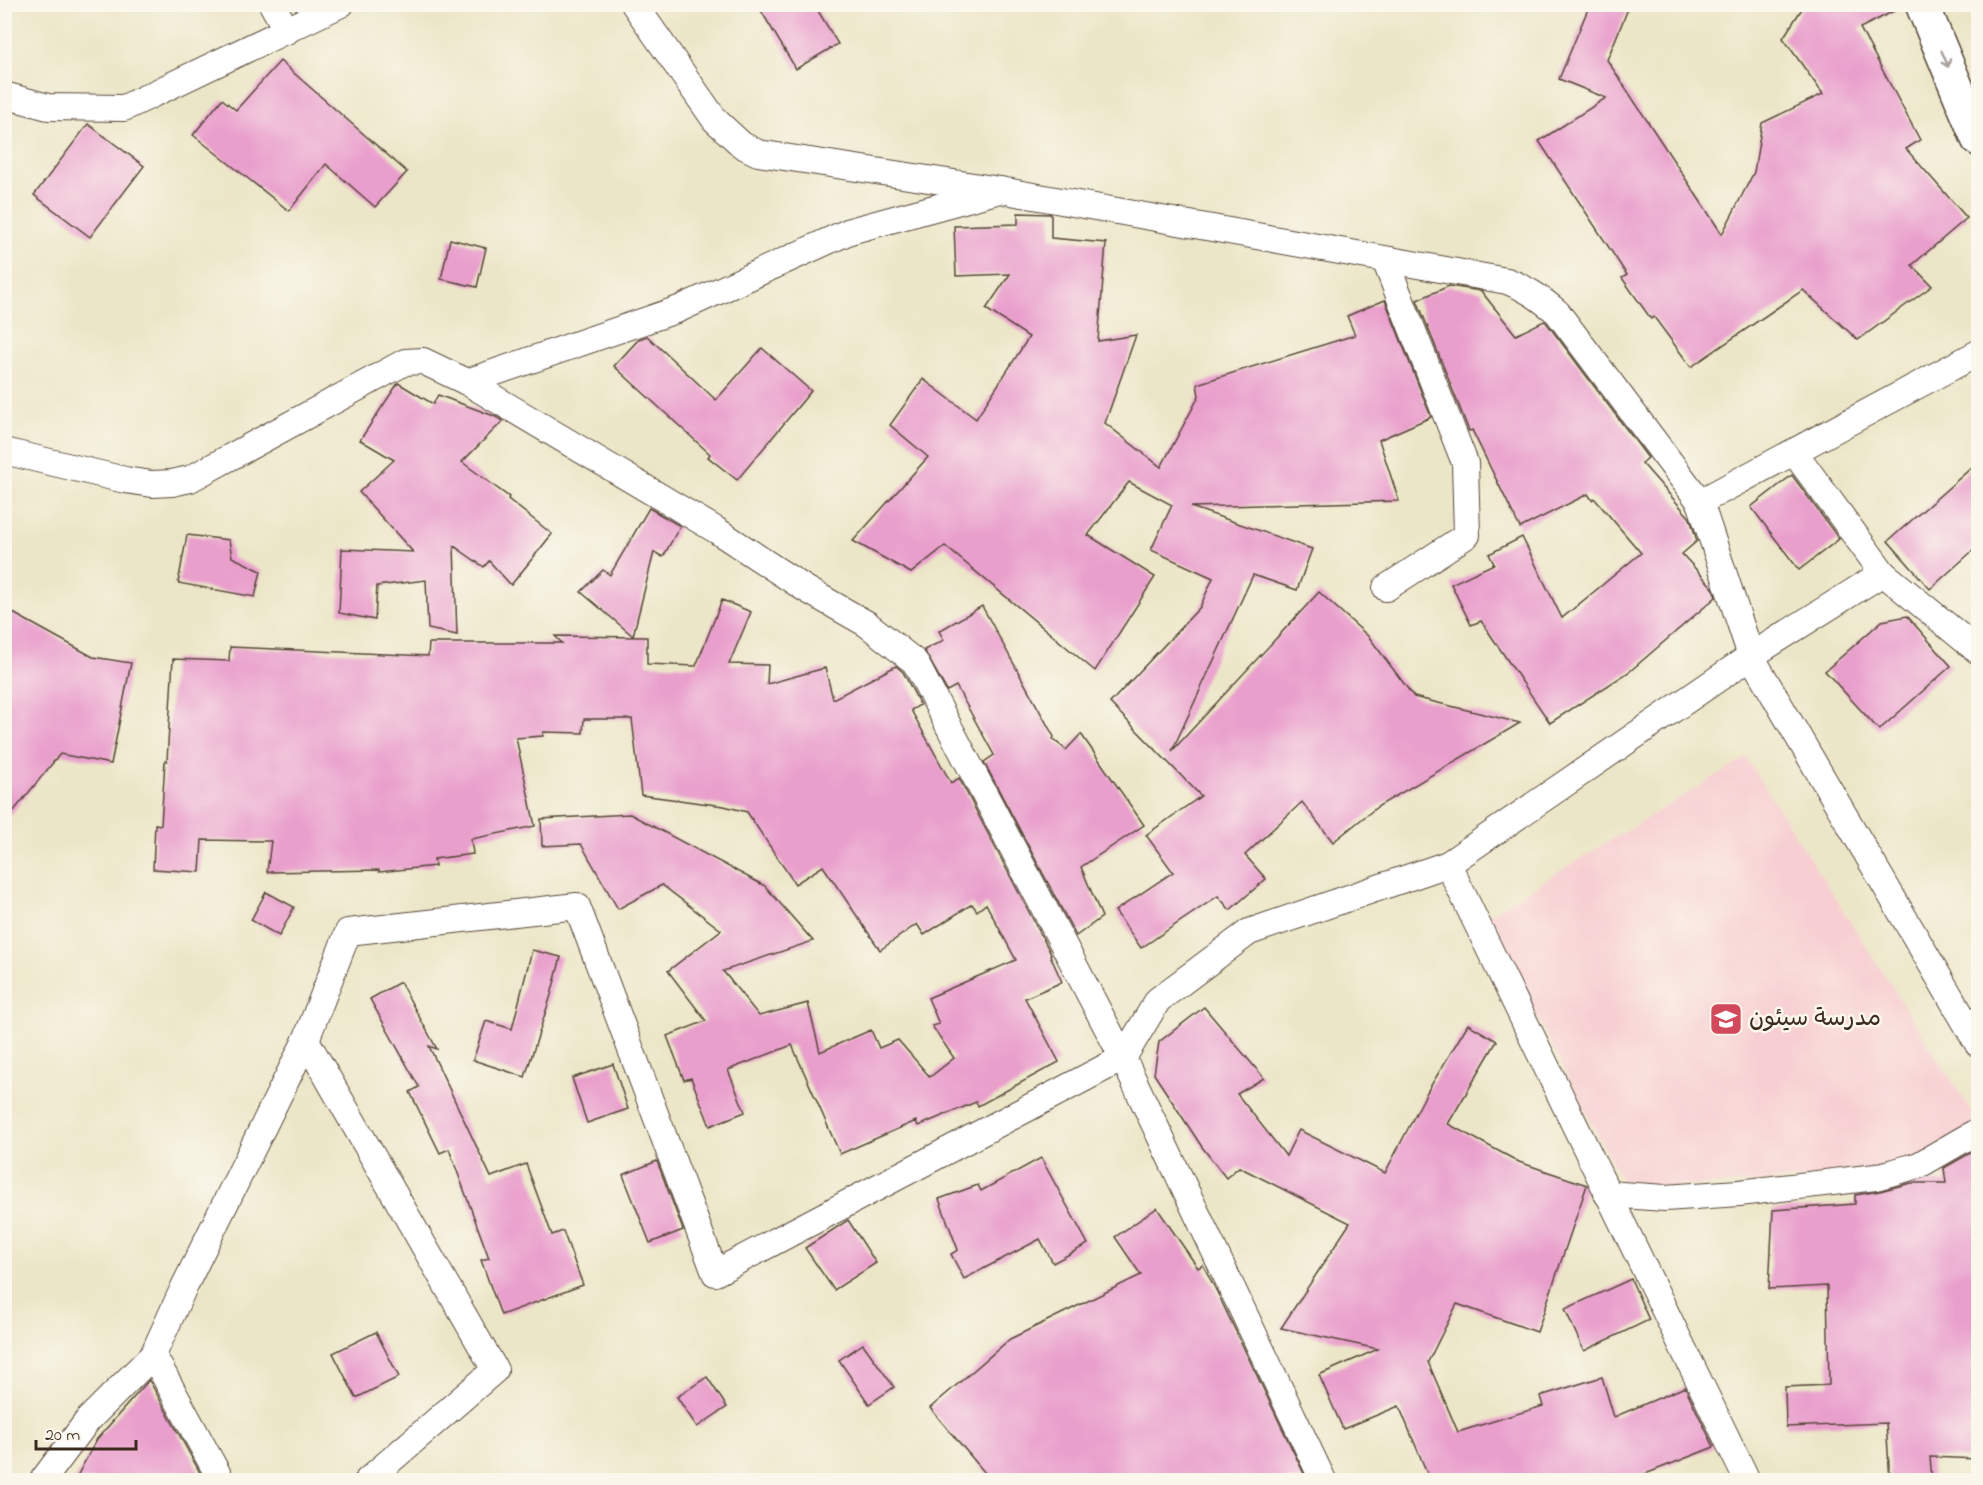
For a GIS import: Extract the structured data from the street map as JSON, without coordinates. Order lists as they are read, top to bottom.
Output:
{
  "places": {
    "school or university": ["مدرسة سيئون"]
  },
  "scale_bar": "20 m"
}
